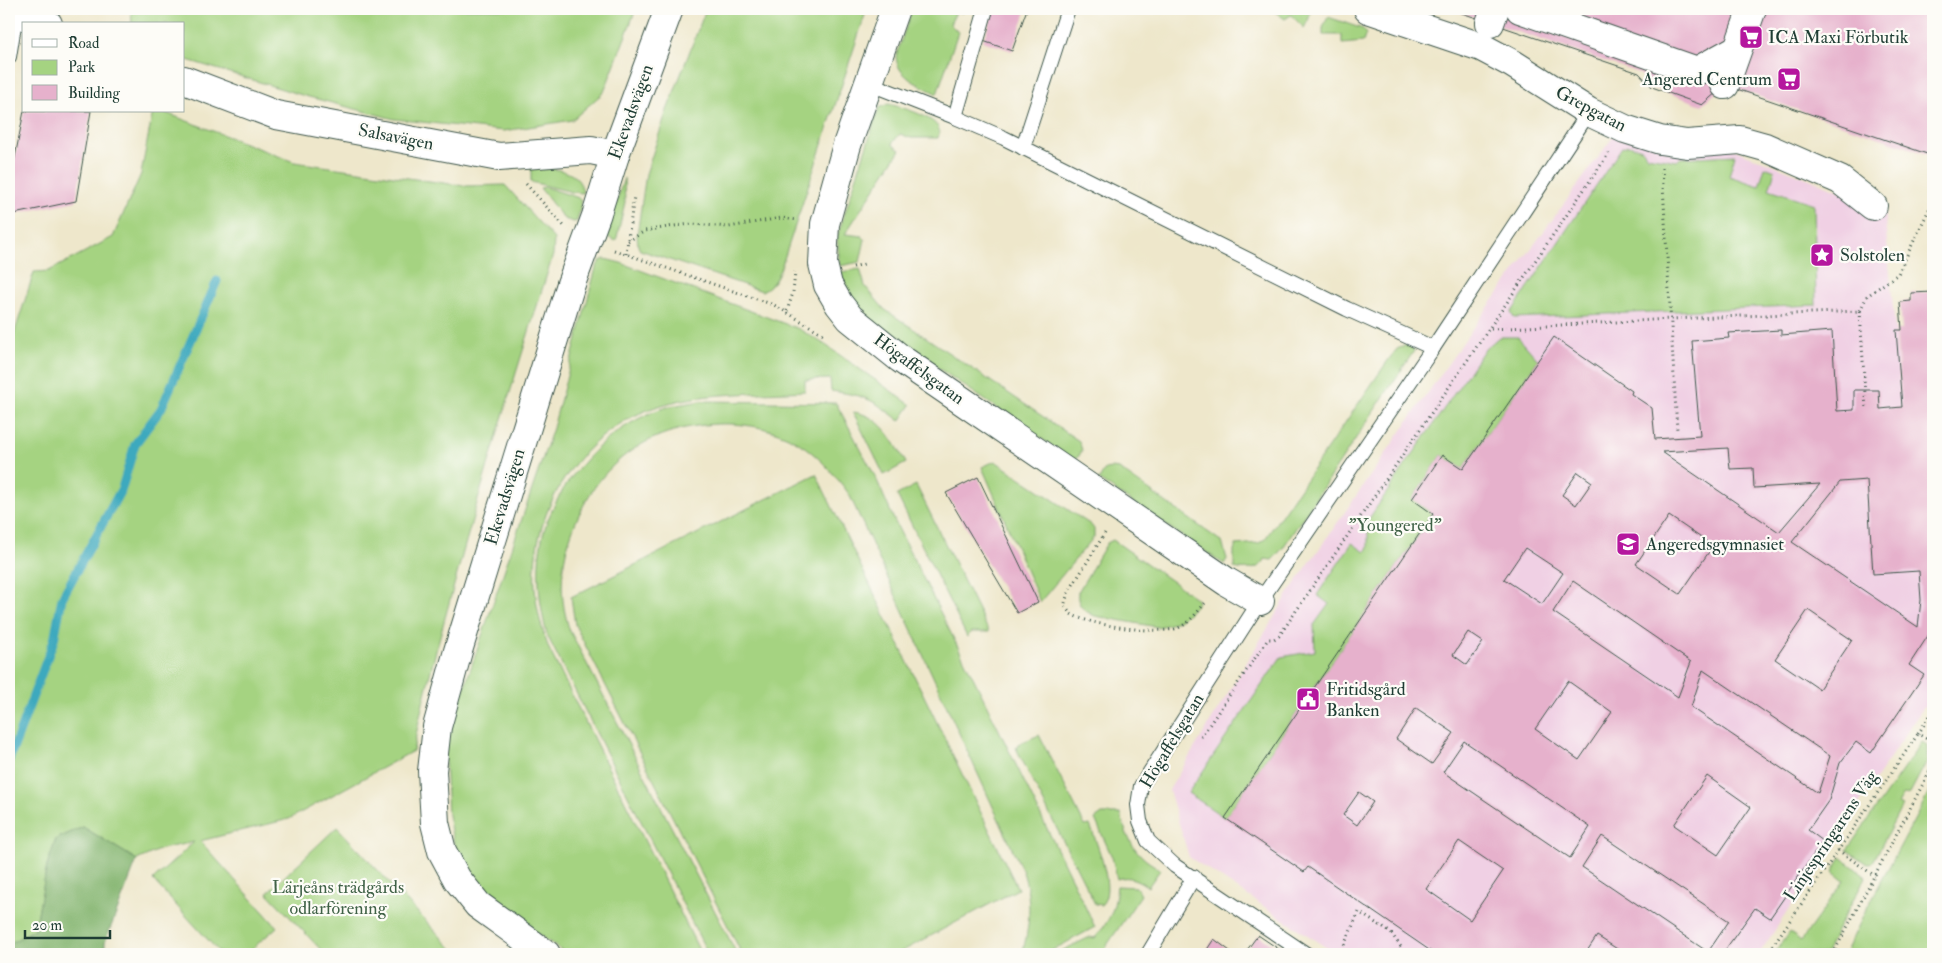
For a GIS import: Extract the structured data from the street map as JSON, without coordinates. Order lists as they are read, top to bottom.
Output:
{
  "streets": {
    "street": [
      "Grepgatan",
      "Ekevadsvägen",
      "Salsavägen",
      "Högaffelsgatan"
    ],
    "path": ["Linjespringarens Väg"]
  },
  "crossings": [
    ["Grepgatan", "Högaffelsgatan"],
    ["Ekevadsvägen", "Salsavägen"]
  ],
  "parks": ["\"Youngered\"", "Lärjeåns trädgårds odlarförening"],
  "places": {
    "supermarket": ["ICA Maxi Förbutik", "Angered Centrum"],
    "place": ["Solstolen"],
    "school or university": ["Angeredsgymnasiet"],
    "public building": ["Fritidsgård Banken"]
  },
  "legend": ["Road", "Park", "Building"],
  "scale_bar": "20 m"
}
